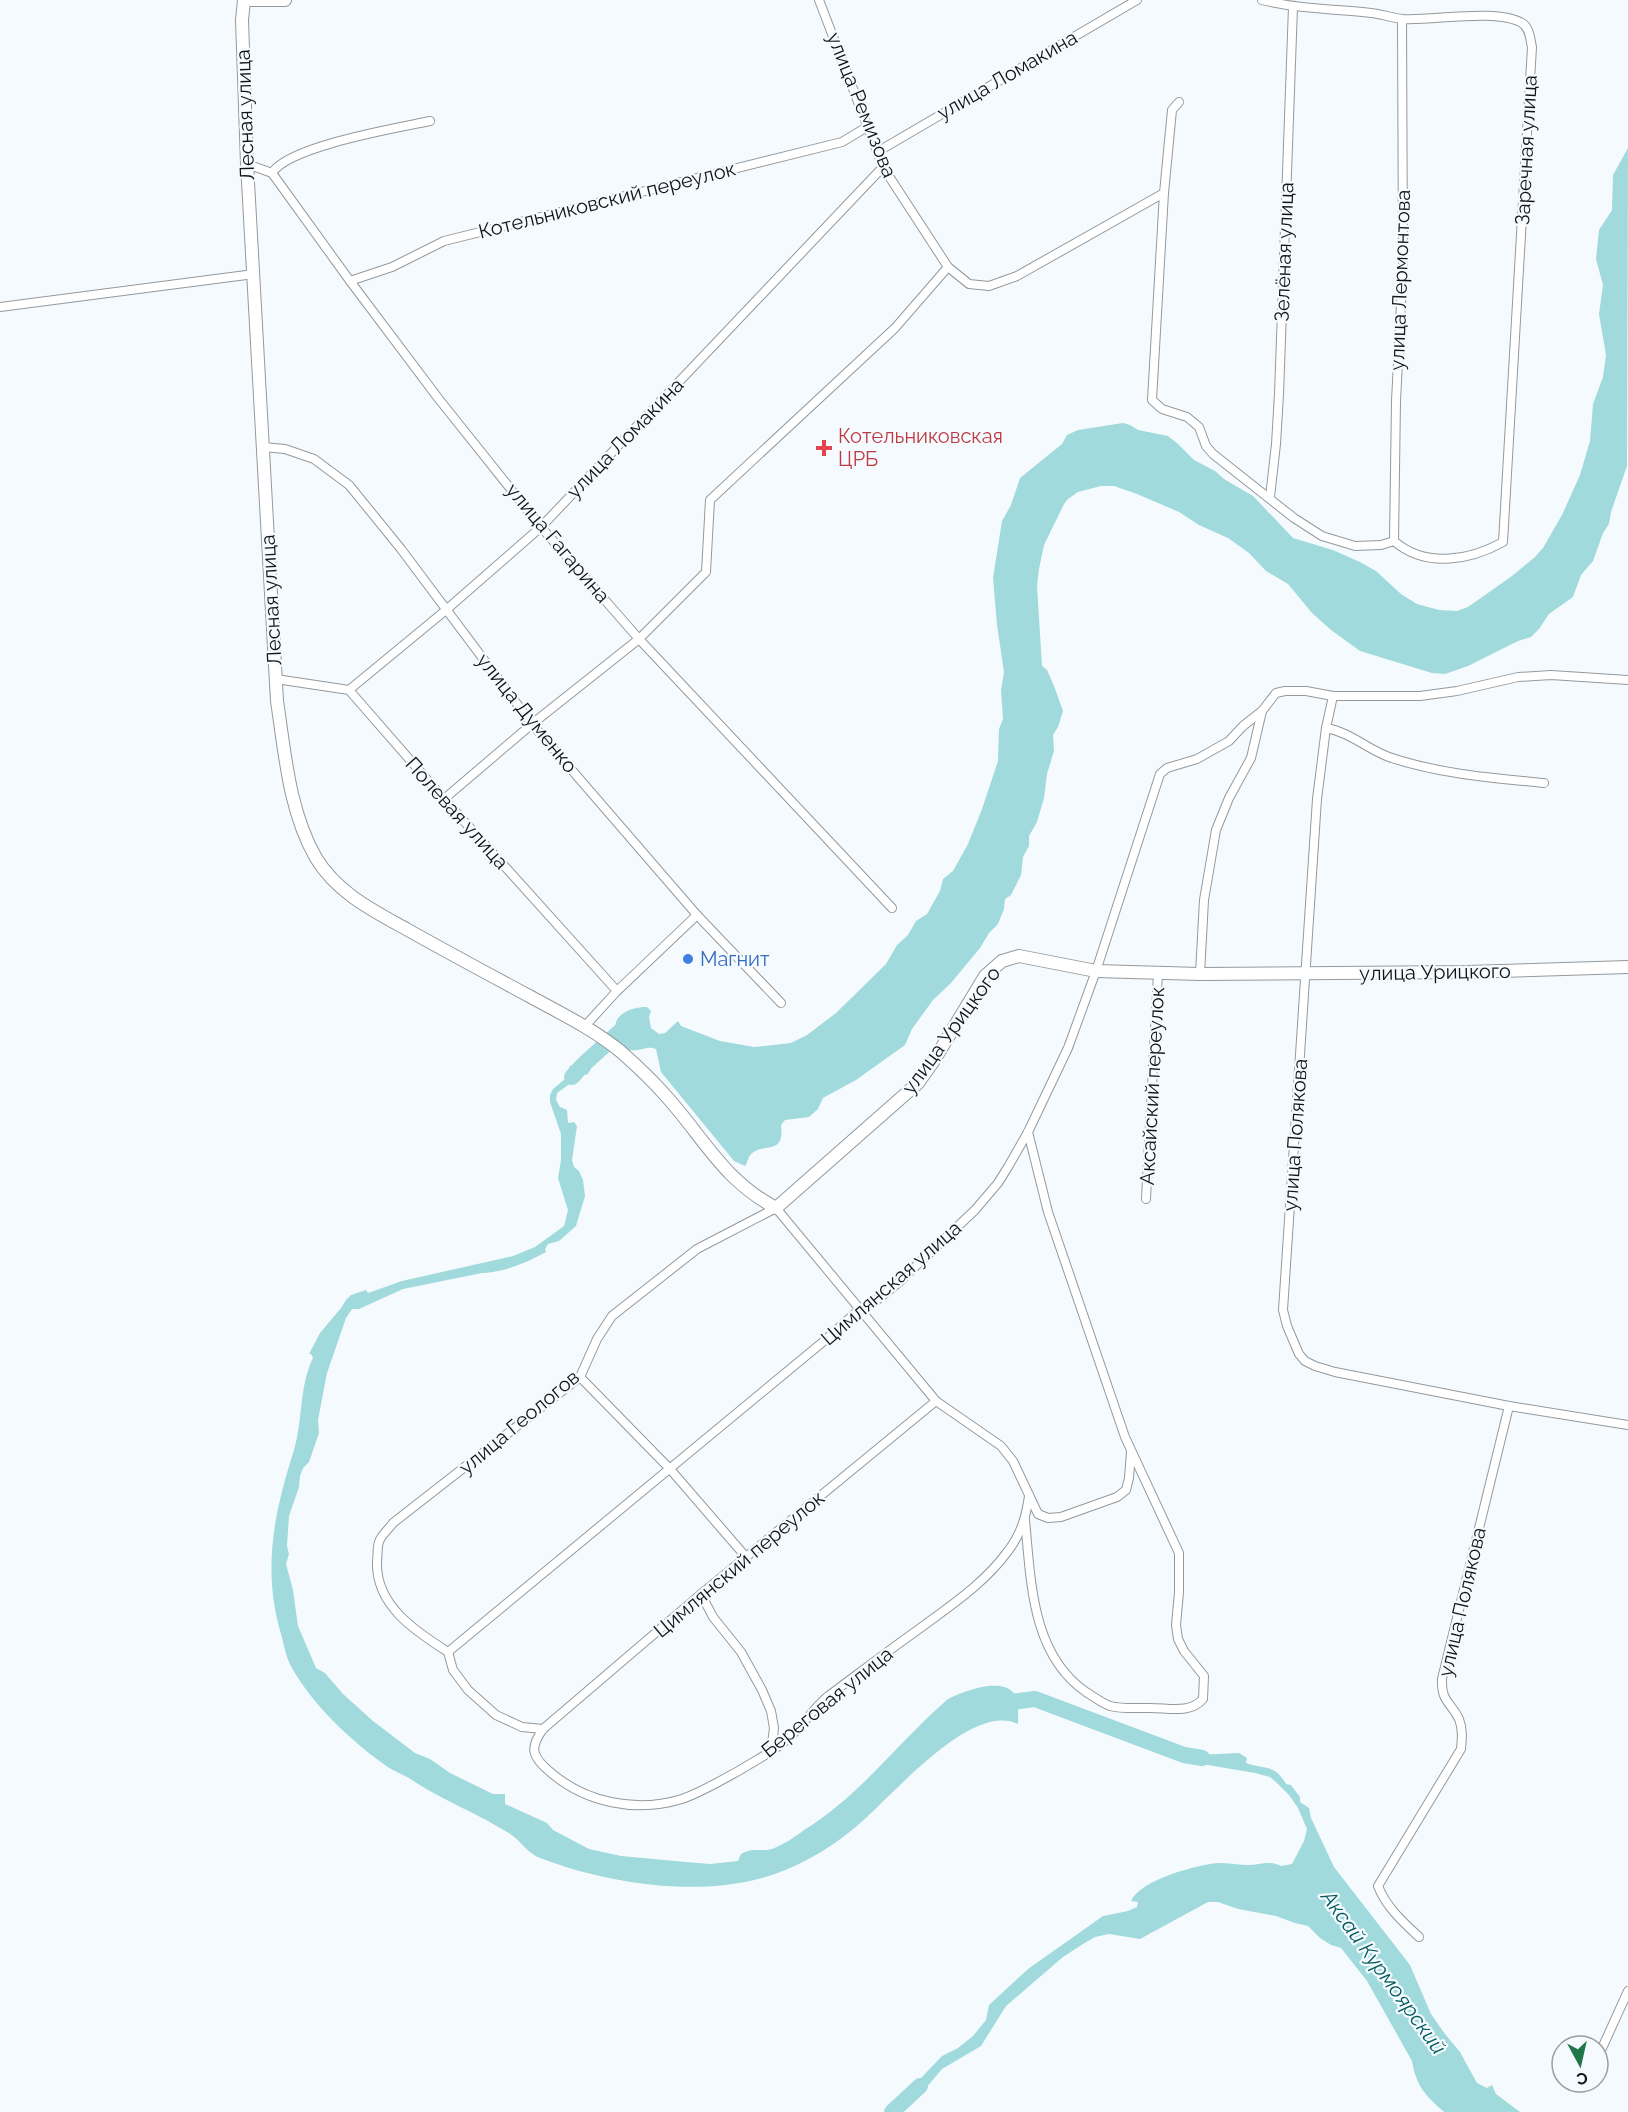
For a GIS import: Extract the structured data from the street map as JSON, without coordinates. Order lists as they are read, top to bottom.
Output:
{
  "streets": {
    "street": [
      "улица Ломакина",
      "улица Ремизова",
      "Лесная улица",
      "Заречная улица",
      "Котельниковский переулок",
      "Зелёная улица",
      "улица Лермонтова",
      "улица Гагарина",
      "улица Думенко",
      "Полевая улица",
      "улица Урицкого",
      "Аксайский переулок",
      "улица Полякова",
      "Цимлянская улица",
      "улица Геологов",
      "Цимлянский переулок",
      "Береговая улица"
    ]
  },
  "crossings": [
    ["улица Ломакина", "улица Ремизова"],
    ["улица Ломакина", "улица Гагарина"],
    ["улица Ломакина", "улица Думенко"],
    ["улица Ломакина", "Полевая улица"],
    ["улица Ремизова", "Котельниковский переулок"],
    ["Лесная улица", "улица Думенко"],
    ["Лесная улица", "улица Урицкого"],
    ["Лесная улица", "улица Геологов"],
    ["Заречная улица", "Зелёная улица"],
    ["Заречная улица", "улица Лермонтова"],
    ["Котельниковский переулок", "улица Гагарина"],
    ["улица Урицкого", "Аксайский переулок"],
    ["улица Урицкого", "улица Полякова"],
    ["улица Урицкого", "Цимлянская улица"],
    ["улица Урицкого", "улица Геологов"],
    ["улица Полякова", "Цимлянская улица"],
    ["Цимлянская улица", "улица Геологов"],
    ["Цимлянский переулок", "Береговая улица"]
  ],
  "water": ["Аксай Курмоярский"],
  "places": {
    "health": ["Котельниковская ЦРБ"],
    "other": ["Магнит"]
  },
  "north": "bottom"
}
